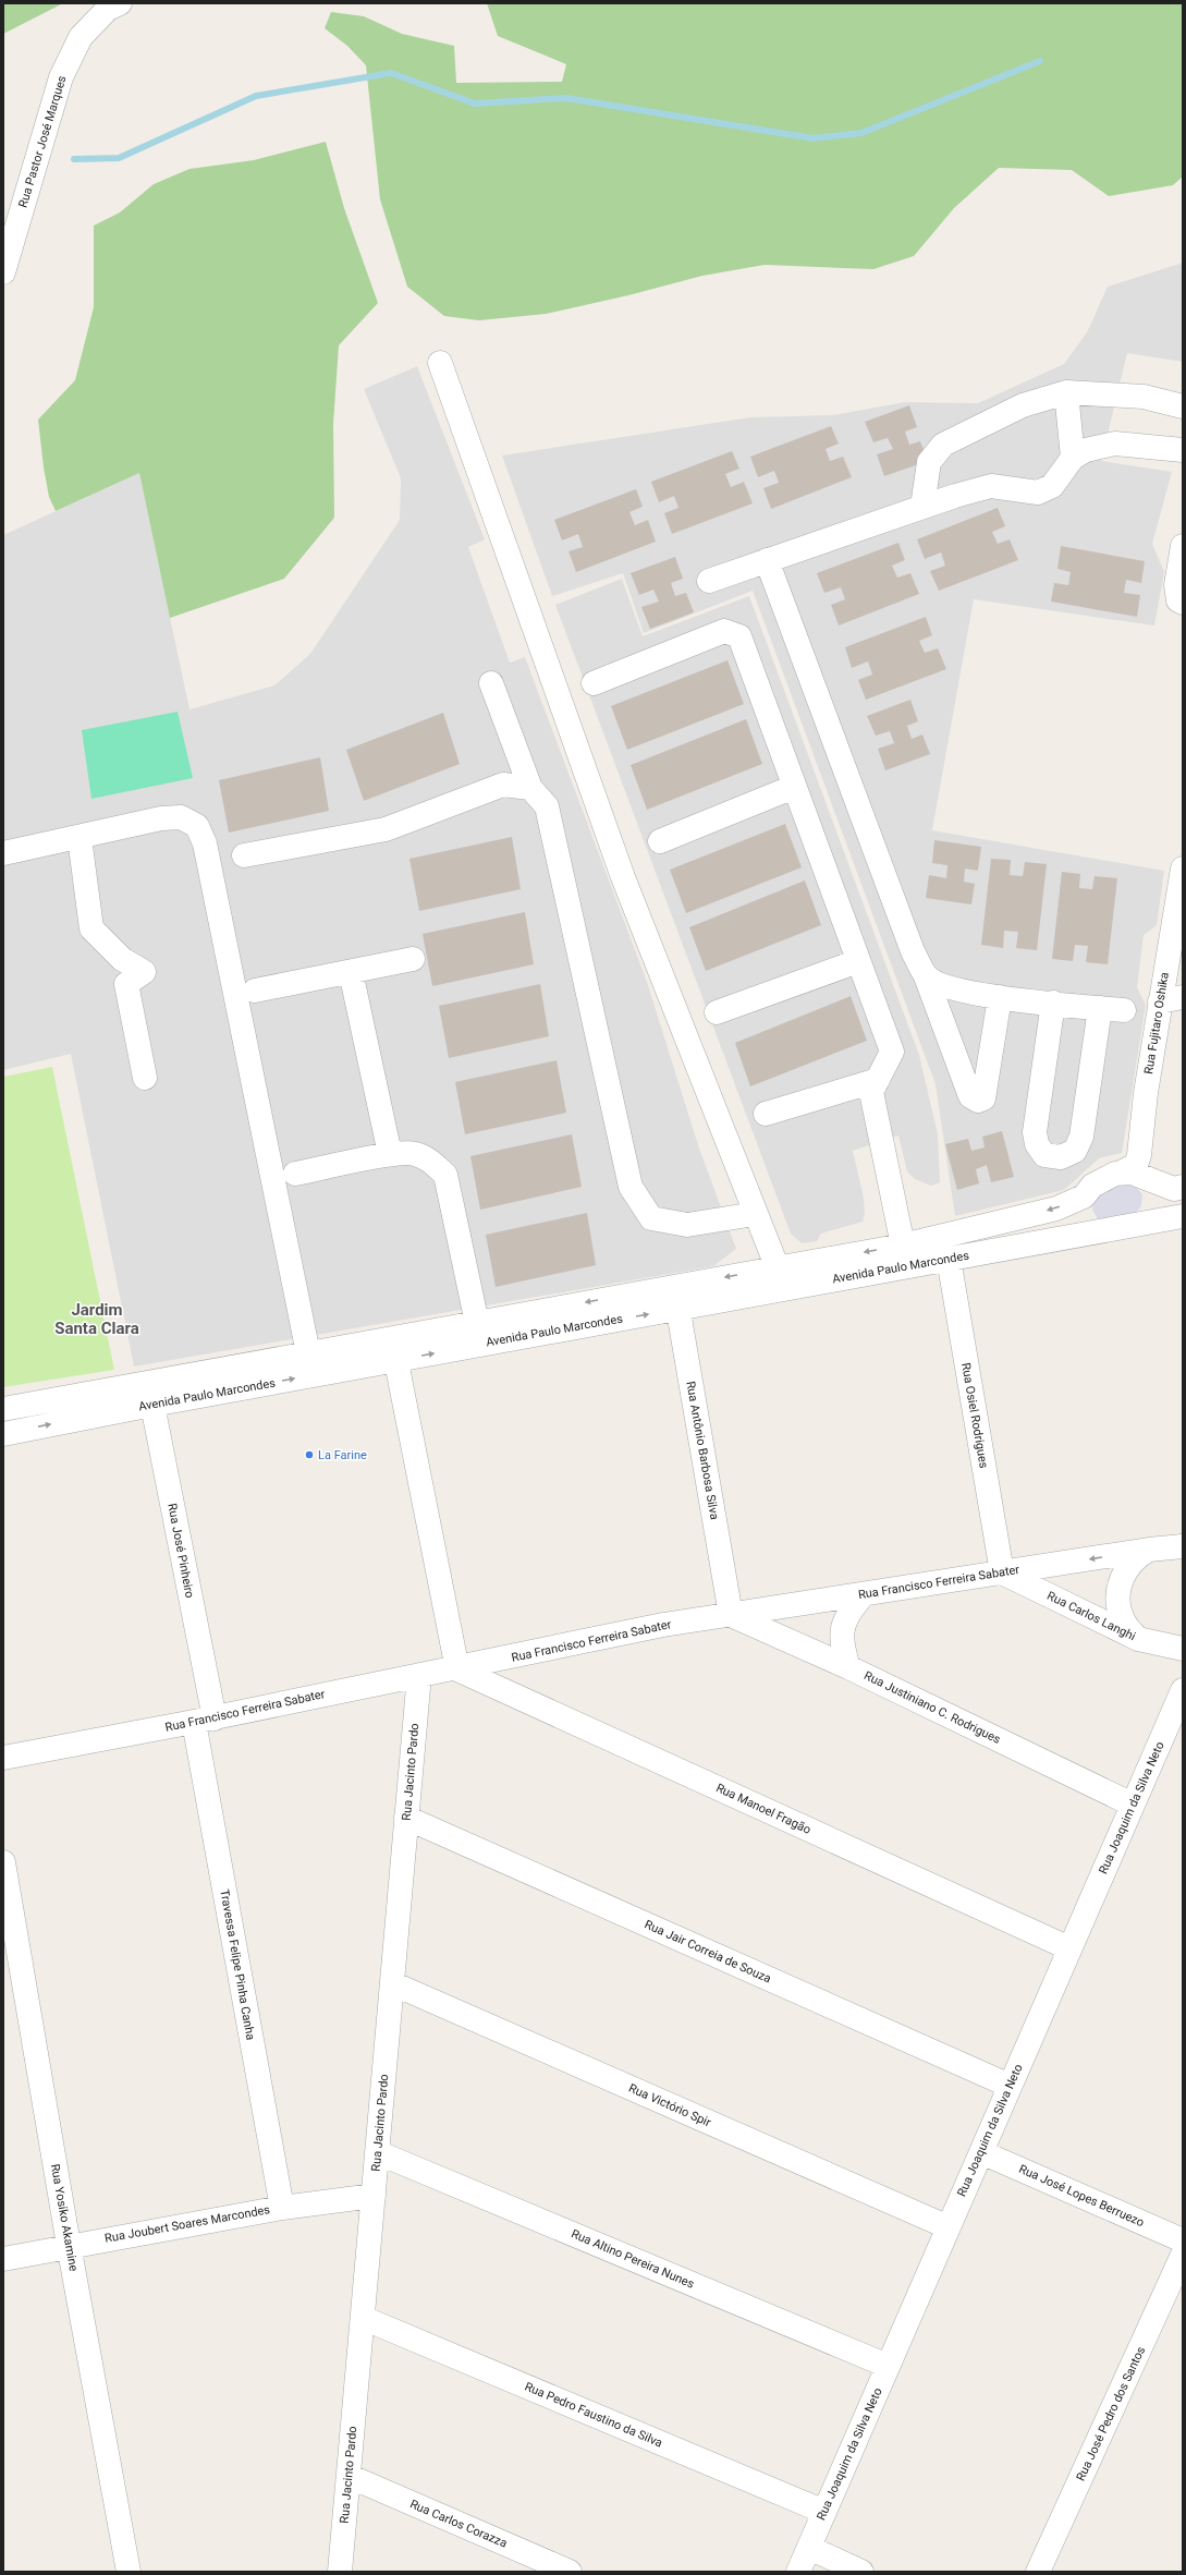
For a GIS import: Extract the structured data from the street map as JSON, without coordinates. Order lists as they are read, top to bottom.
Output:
{
  "streets": {
    "street": [
      "Rua Pastor José Marques",
      "Rua Fujitaro Oshika",
      "Avenida Paulo Marcondes",
      "Rua Osiel Rodrigues",
      "Rua Antônio Barbosa Silva",
      "Rua José Pinheiro",
      "Rua Francisco Ferreira Sabater",
      "Rua Carlos Langhi",
      "Rua Justiniano C. Rodrigues",
      "Rua Jacinto Pardo",
      "Rua Joaquim da Silva Neto",
      "Rua Manoel Fragão",
      "Rua Jair Correia de Souza",
      "Travessa Felipe Pinha Canha",
      "Rua Victório Spir",
      "Rua José Lopes Berruezo",
      "Rua Yosiko Akamine",
      "Rua Joubert Soares Marcondes",
      "Rua Altino Pereira Nunes",
      "Rua José Pedro dos Santos",
      "Rua Pedro Faustino da Silva",
      "Rua Carlos Corazza"
    ]
  },
  "crossings": [
    ["Rua Fujitaro Oshika", "Avenida Paulo Marcondes"],
    ["Avenida Paulo Marcondes", "Rua Osiel Rodrigues"],
    ["Avenida Paulo Marcondes", "Rua Antônio Barbosa Silva"],
    ["Avenida Paulo Marcondes", "Rua José Pinheiro"],
    ["Rua Osiel Rodrigues", "Rua Francisco Ferreira Sabater"],
    ["Rua Osiel Rodrigues", "Rua Carlos Langhi"],
    ["Rua Antônio Barbosa Silva", "Rua Francisco Ferreira Sabater"],
    ["Rua Antônio Barbosa Silva", "Rua Justiniano C. Rodrigues"],
    ["Rua José Pinheiro", "Rua Francisco Ferreira Sabater"],
    ["Rua José Pinheiro", "Travessa Felipe Pinha Canha"],
    ["Rua Francisco Ferreira Sabater", "Rua Carlos Langhi"],
    ["Rua Francisco Ferreira Sabater", "Rua Justiniano C. Rodrigues"],
    ["Rua Francisco Ferreira Sabater", "Rua Jacinto Pardo"],
    ["Rua Francisco Ferreira Sabater", "Rua Manoel Fragão"],
    ["Rua Francisco Ferreira Sabater", "Travessa Felipe Pinha Canha"],
    ["Rua Justiniano C. Rodrigues", "Rua Joaquim da Silva Neto"],
    ["Rua Jacinto Pardo", "Rua Jair Correia de Souza"],
    ["Rua Jacinto Pardo", "Rua Victório Spir"],
    ["Rua Jacinto Pardo", "Rua Joubert Soares Marcondes"],
    ["Rua Jacinto Pardo", "Rua Altino Pereira Nunes"],
    ["Rua Jacinto Pardo", "Rua Pedro Faustino da Silva"],
    ["Rua Jacinto Pardo", "Rua Carlos Corazza"],
    ["Rua Joaquim da Silva Neto", "Rua Manoel Fragão"],
    ["Rua Joaquim da Silva Neto", "Rua Jair Correia de Souza"],
    ["Rua Joaquim da Silva Neto", "Rua Victório Spir"],
    ["Rua Joaquim da Silva Neto", "Rua José Lopes Berruezo"],
    ["Rua Joaquim da Silva Neto", "Rua Altino Pereira Nunes"],
    ["Rua Joaquim da Silva Neto", "Rua Pedro Faustino da Silva"],
    ["Travessa Felipe Pinha Canha", "Rua Joubert Soares Marcondes"],
    ["Rua Yosiko Akamine", "Rua Joubert Soares Marcondes"]
  ],
  "districts": ["Jardim Santa Clara"],
  "places": ["La Farine"]
}
